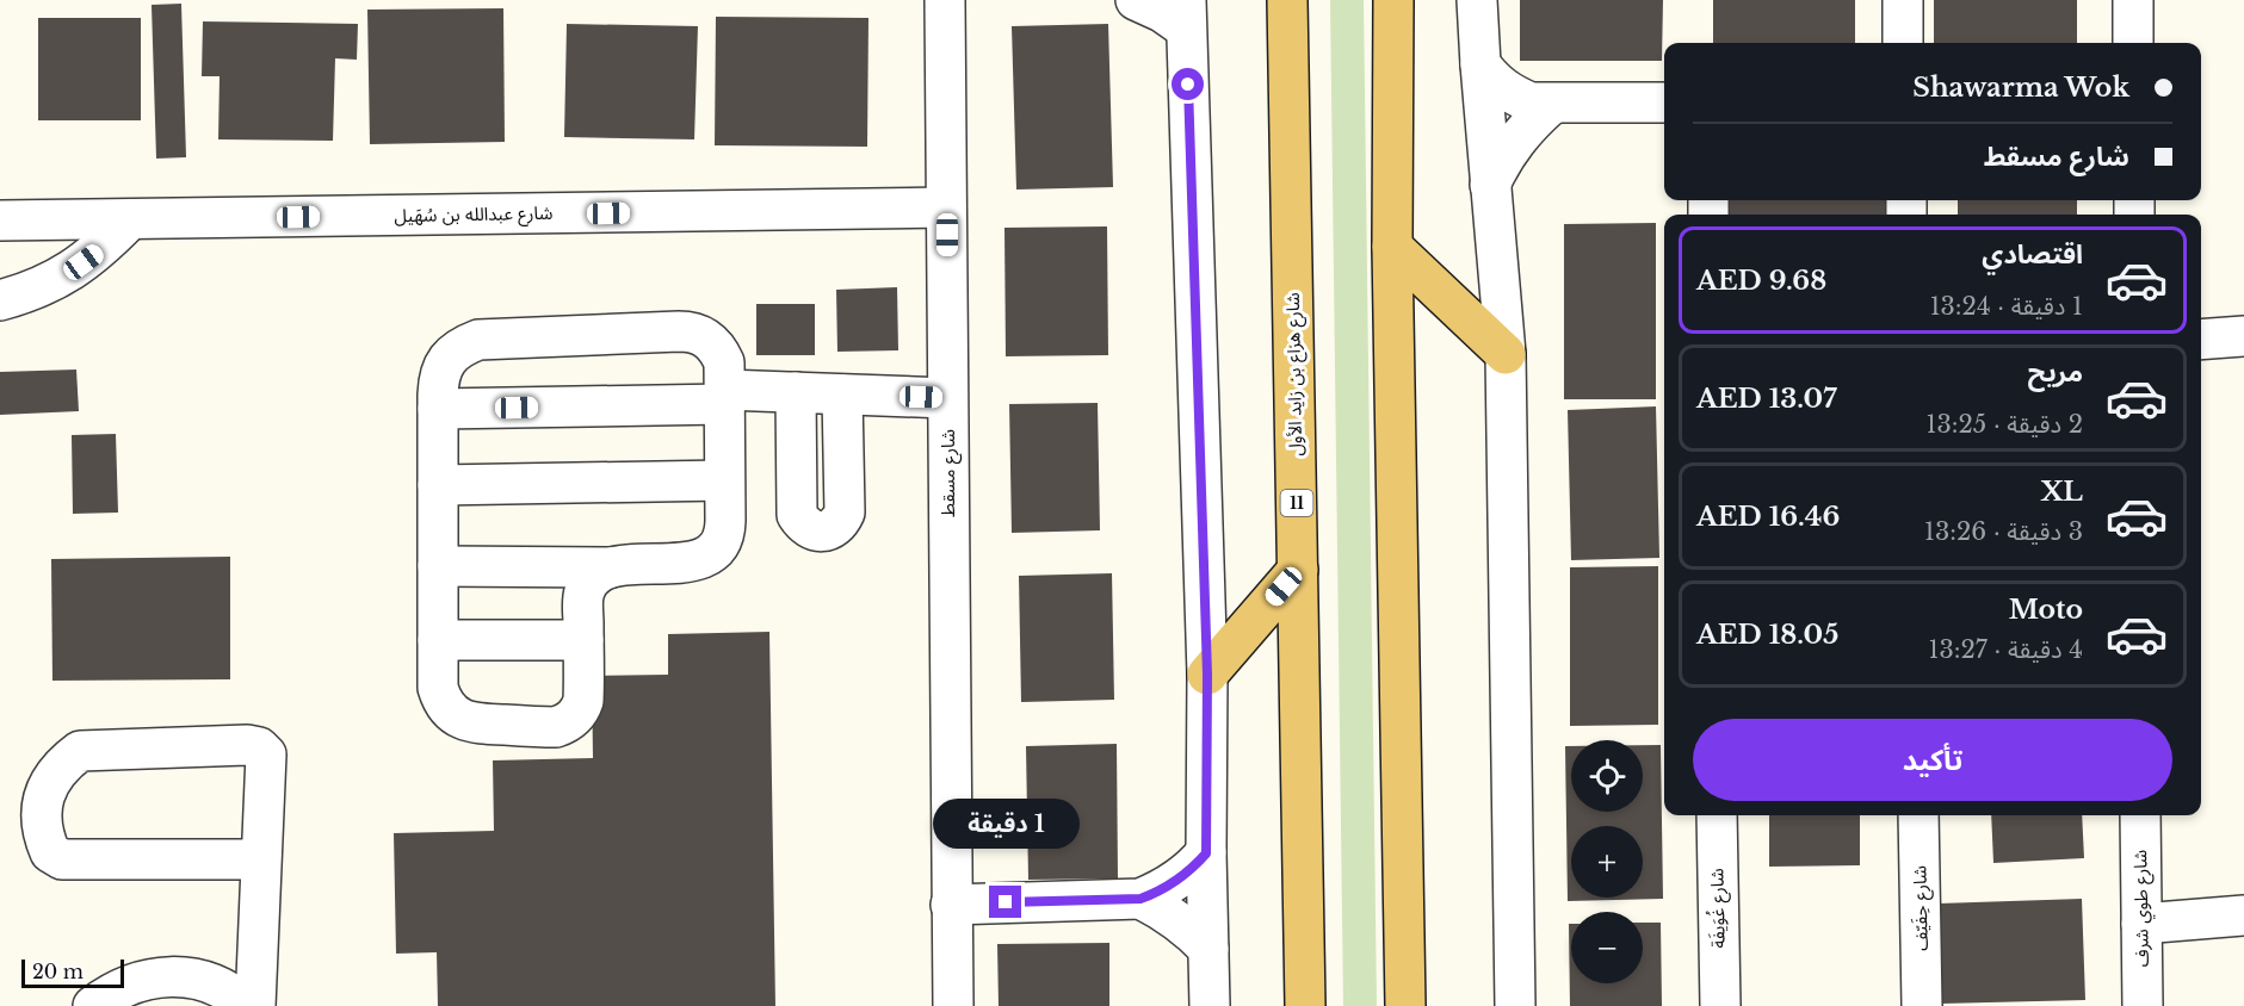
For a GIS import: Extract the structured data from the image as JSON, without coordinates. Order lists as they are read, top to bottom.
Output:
{
  "streets": {
    "main road": ["شارع هزاع بن زايد الأول", "11"],
    "street": [
      "شارع عبدالله بن سُهَيل",
      "شارع مسقط",
      "شارع غُوَيفَة",
      "شارع حِفَيّف",
      "شارع طوي شرف"
    ]
  },
  "crossings": [
    ["شارع عبدالله بن سُهَيل", "شارع مسقط"]
  ],
  "scale_bar": "20 m",
  "page": {
    "banner": ["Shawarma Wok", "شارع مسقط"],
    "list": [
      {
        "name": "اقتصادي",
        "note": "1 دقيقة · 13:24",
        "value": "AED 9.68"
      },
      {
        "name": "مريح",
        "note": "2 دقيقة · 13:25",
        "value": "AED 13.07"
      },
      {
        "name": "XL",
        "note": "3 دقيقة · 13:26",
        "value": "AED 16.46"
      },
      {
        "name": "Moto",
        "note": "4 دقيقة · 13:27",
        "value": "AED 18.05"
      }
    ],
    "buttons": "تأكيد",
    "map_buttons": ["+", "−"],
    "bubble": "1 دقيقة",
    "scale": "20 m"
  }
}
